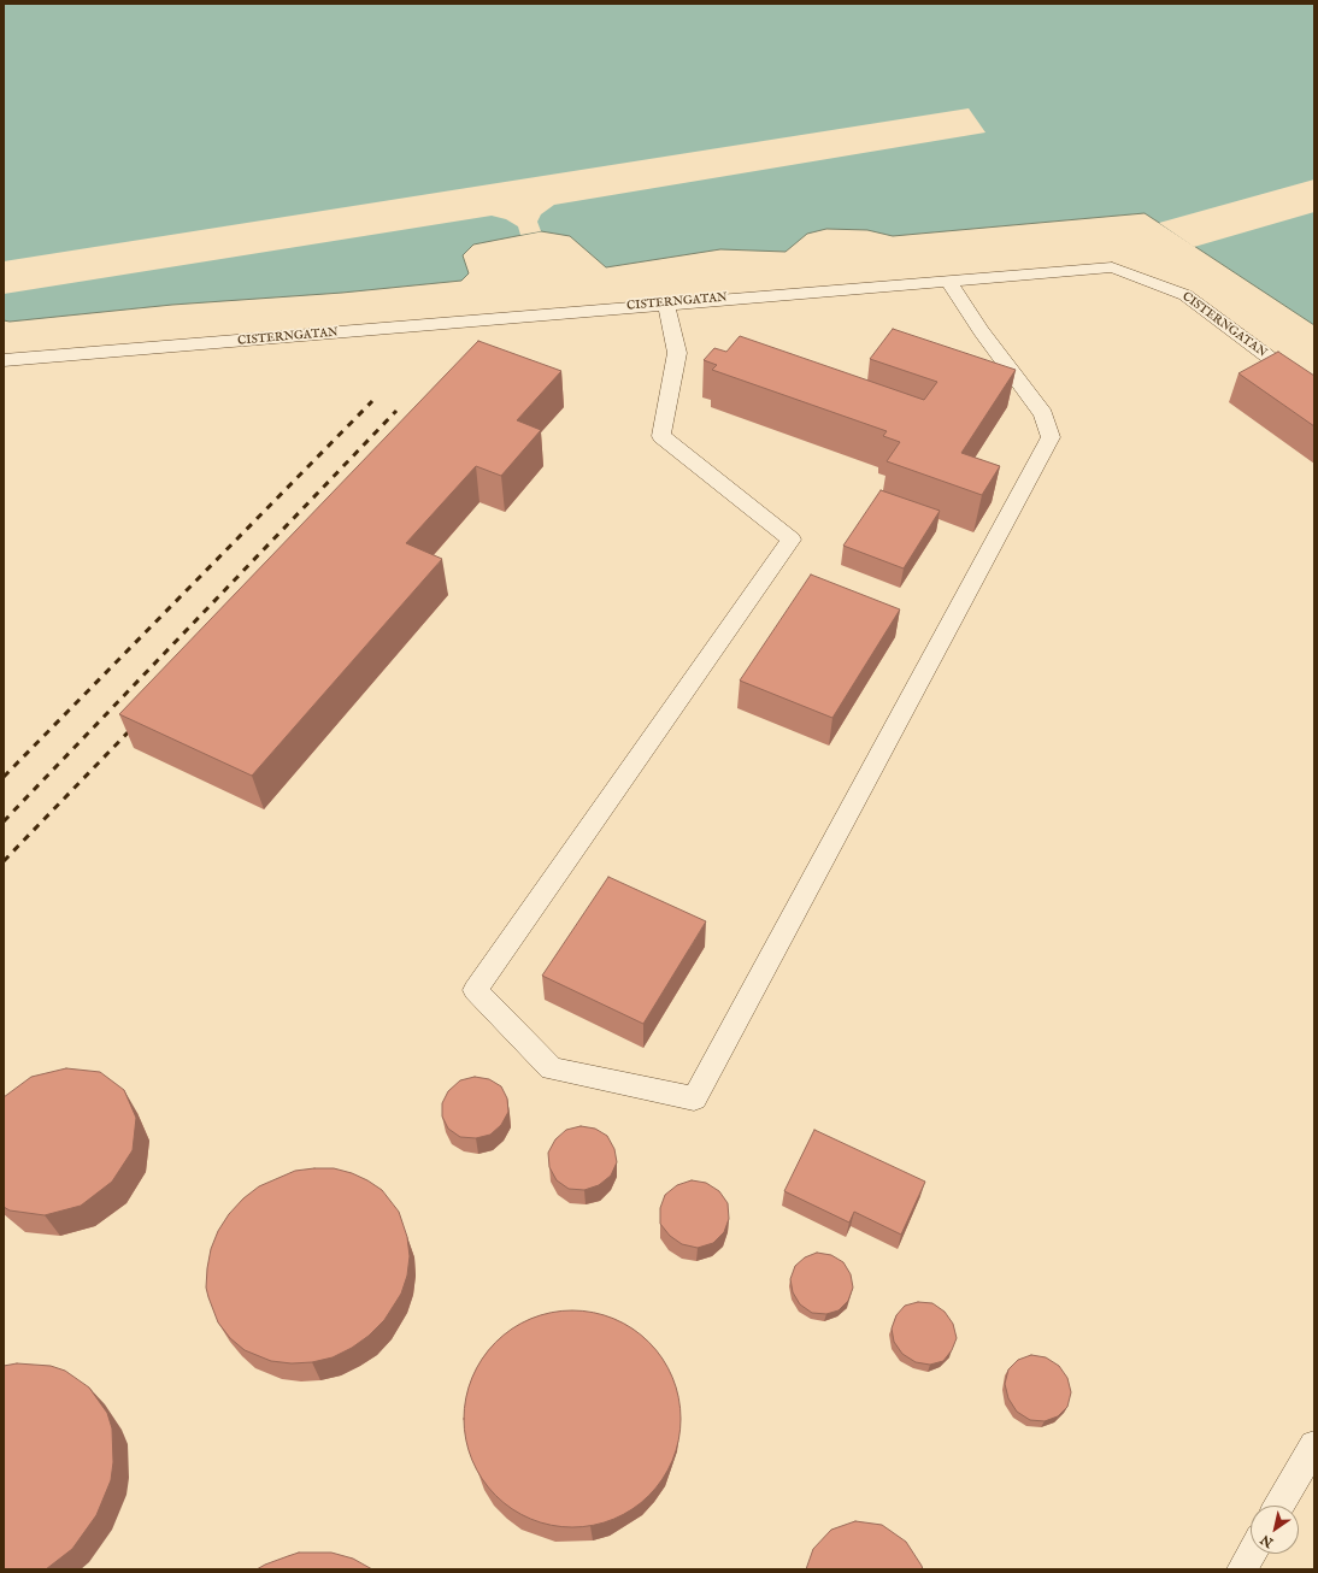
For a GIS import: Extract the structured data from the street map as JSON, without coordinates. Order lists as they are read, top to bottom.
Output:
{
  "streets": {
    "lane": ["CISTERNGATAN"]
  },
  "north": "bottom left"
}
